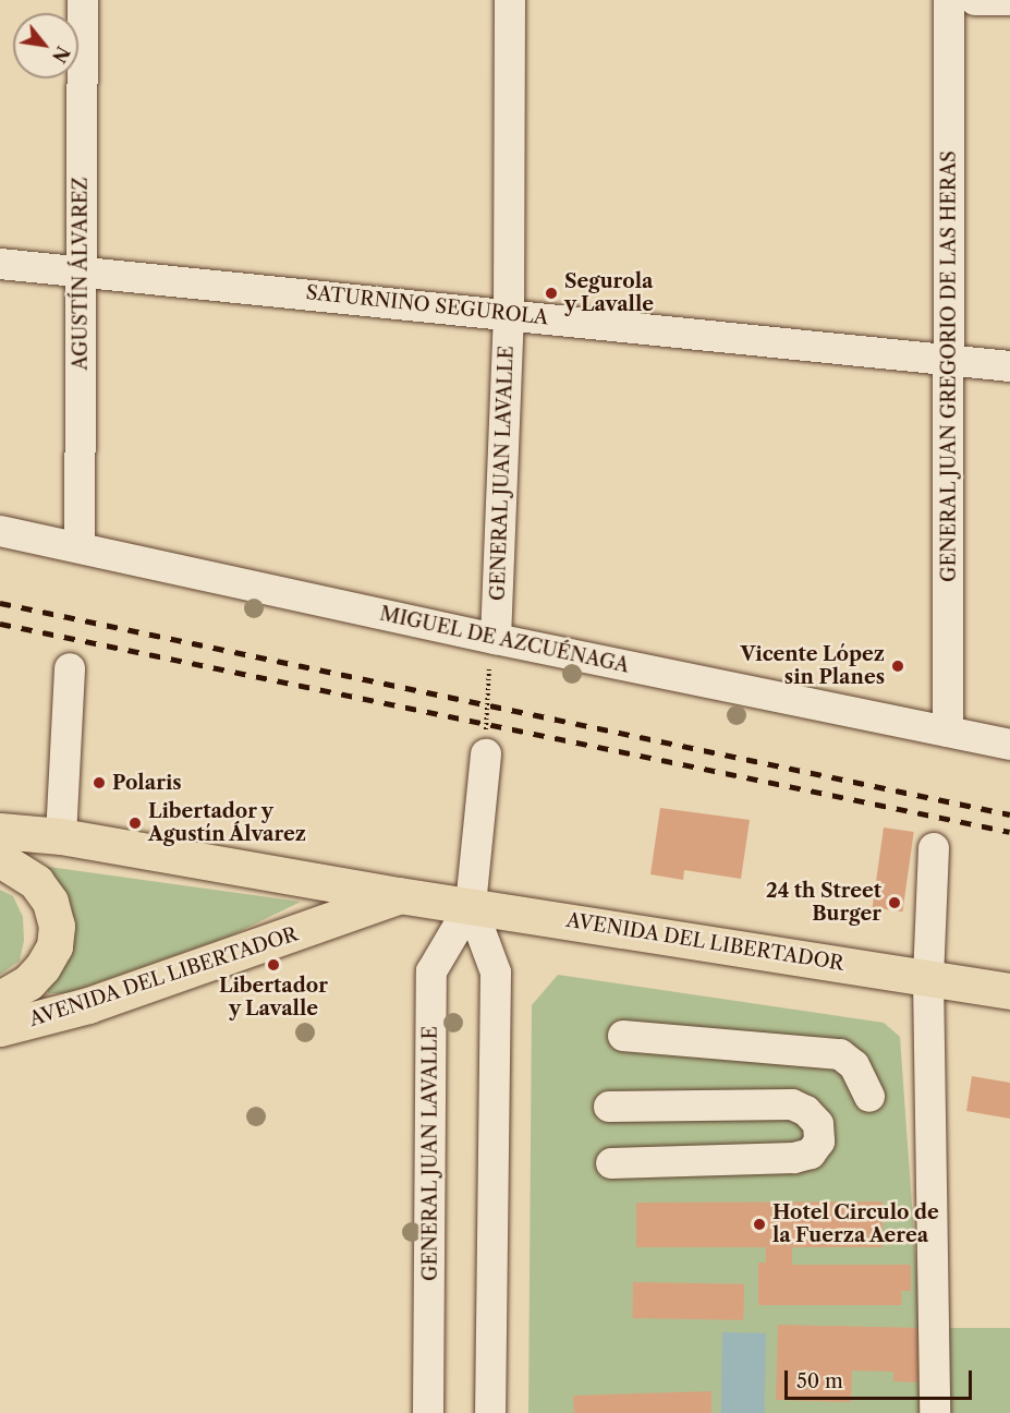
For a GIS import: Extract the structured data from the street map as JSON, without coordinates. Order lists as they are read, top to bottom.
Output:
{
  "streets": {
    "main road": ["AVENIDA DEL LIBERTADOR"],
    "street": [
      "AGUSTÍN ÁLVAREZ",
      "SATURNINO SEGUROLA",
      "GENERAL JUAN GREGORIO DE LAS HERAS",
      "GENERAL JUAN LAVALLE",
      "MIGUEL DE AZCUÉNAGA"
    ]
  },
  "crossings": [
    ["AGUSTÍN ÁLVAREZ", "SATURNINO SEGUROLA"],
    ["AGUSTÍN ÁLVAREZ", "MIGUEL DE AZCUÉNAGA"],
    ["SATURNINO SEGUROLA", "GENERAL JUAN GREGORIO DE LAS HERAS"],
    ["SATURNINO SEGUROLA", "GENERAL JUAN LAVALLE"],
    ["GENERAL JUAN GREGORIO DE LAS HERAS", "MIGUEL DE AZCUÉNAGA"],
    ["GENERAL JUAN LAVALLE", "MIGUEL DE AZCUÉNAGA"],
    ["GENERAL JUAN LAVALLE", "AVENIDA DEL LIBERTADOR"]
  ],
  "places": [
    "Segurola y Lavalle",
    "Vicente López sin Planes",
    "Polaris",
    "Libertador y Agustín Álvarez",
    "24 th Street Burger",
    "Libertador y Lavalle",
    "Hotel Circulo de la Fuerza Aerea"
  ],
  "scale_bar": "50 m",
  "north": "bottom right"
}
